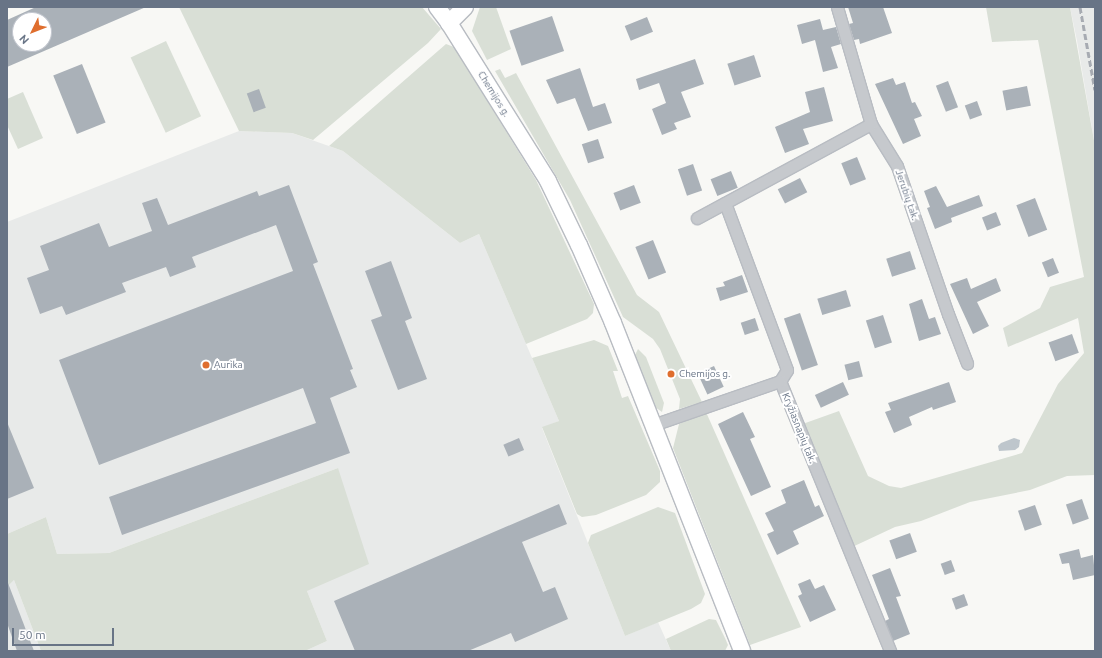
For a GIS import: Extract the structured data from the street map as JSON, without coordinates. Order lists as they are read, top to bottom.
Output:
{
  "streets": {
    "main road": ["Chemijos g."],
    "street": ["Jerubių tak.", "Kryžiasnapių tak."]
  },
  "places": ["Aurika", "Chemijos g."],
  "scale_bar": "50 m",
  "north": "bottom left"
}
